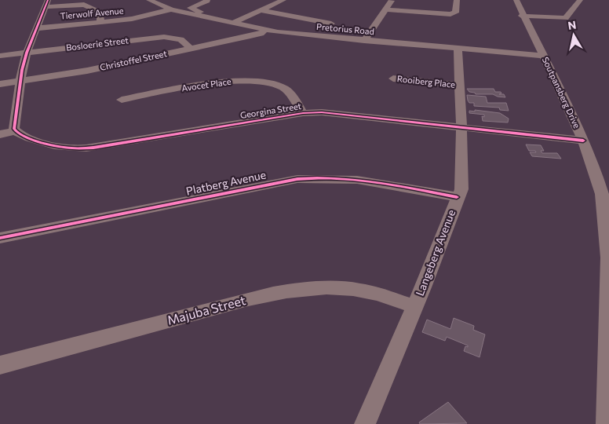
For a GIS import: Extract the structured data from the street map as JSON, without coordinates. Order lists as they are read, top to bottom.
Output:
{
  "streets": {
    "street": [
      "Tierwolf Avenue",
      "Pretorius Road",
      "Bosloerie Street",
      "Christoffel Street",
      "Rooiberg Place",
      "Avocet Place",
      "Soutpansberg Drive",
      "Georgina Street",
      "Platberg Avenue",
      "Langeberg Avenue",
      "Majuba Street"
    ]
  },
  "crossings": [
    ["Tierwolf Avenue", "Pretorius Road"],
    ["Pretorius Road", "Christoffel Street"],
    ["Pretorius Road", "Soutpansberg Drive"],
    ["Pretorius Road", "Langeberg Avenue"],
    ["Bosloerie Street", "Christoffel Street"],
    ["Rooiberg Place", "Langeberg Avenue"],
    ["Avocet Place", "Georgina Street"],
    ["Soutpansberg Drive", "Georgina Street"],
    ["Georgina Street", "Langeberg Avenue"],
    ["Platberg Avenue", "Langeberg Avenue"],
    ["Langeberg Avenue", "Majuba Street"]
  ],
  "north": "top"
}
